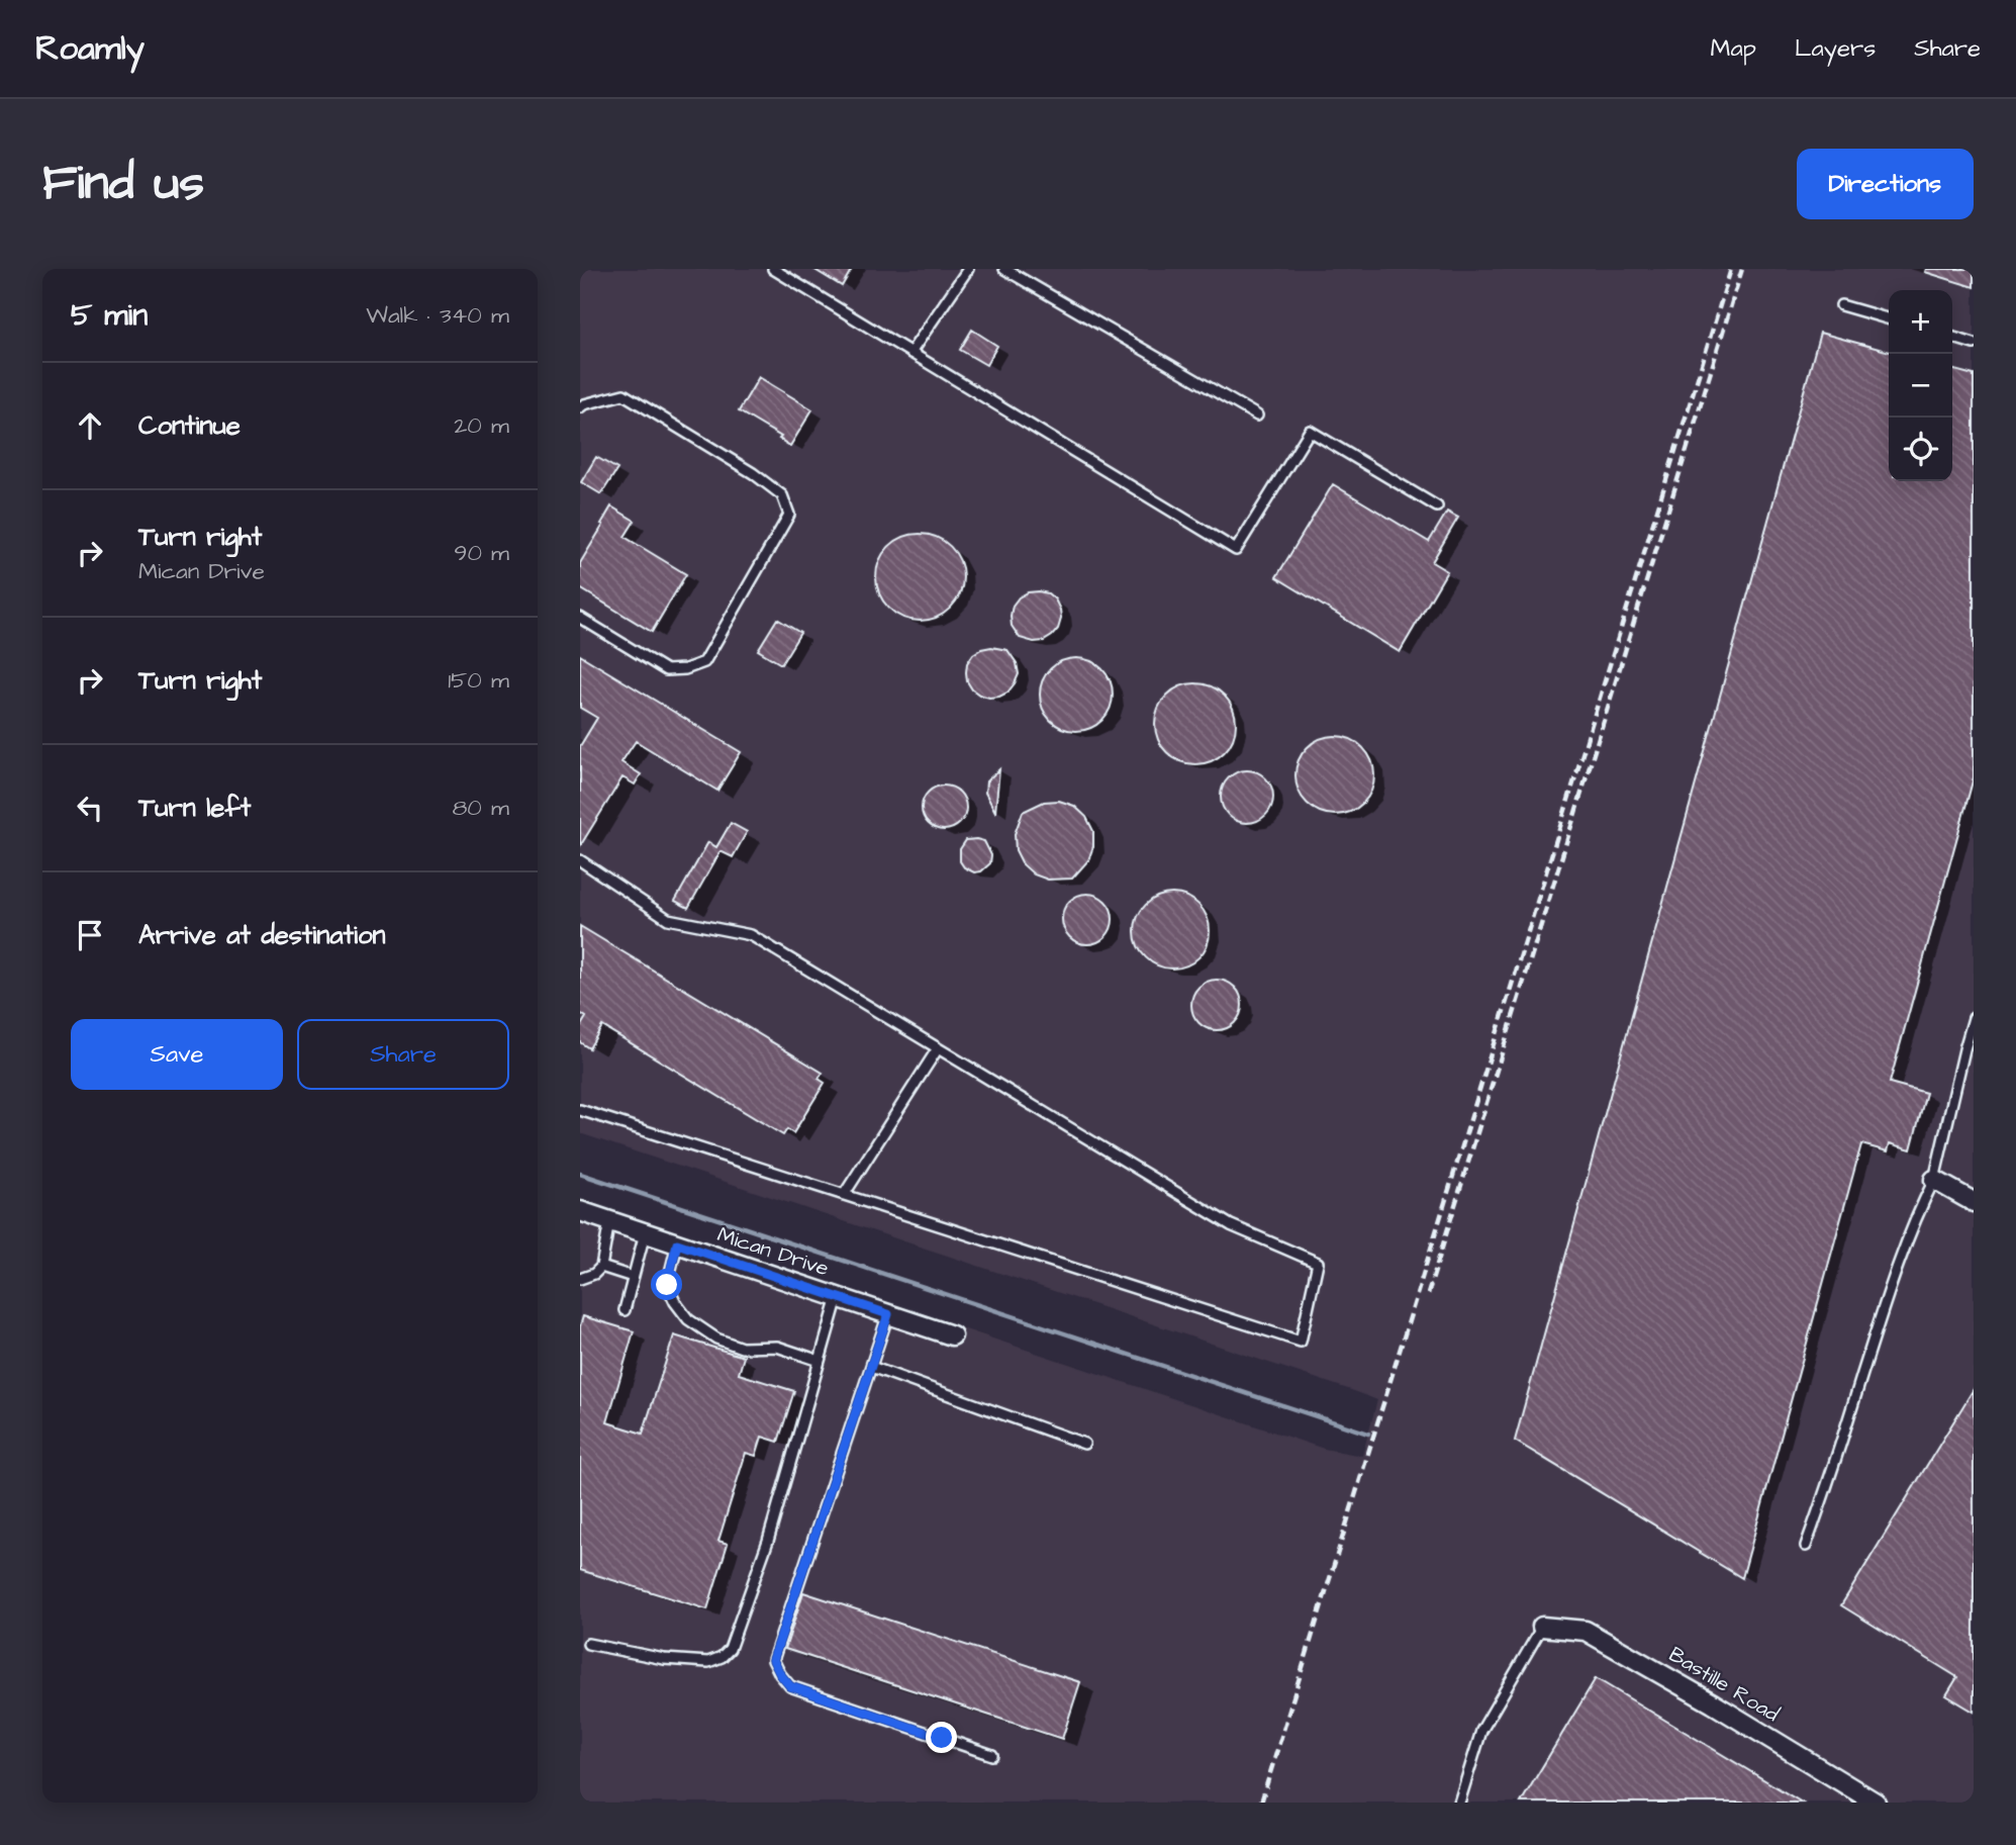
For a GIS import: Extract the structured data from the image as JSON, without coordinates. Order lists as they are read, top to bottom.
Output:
{
  "streets": {
    "street": ["Mican Drive", "Bastille Road"]
  },
  "page": {
    "header": "Roamly",
    "nav": ["Map", "Layers", "Share"],
    "buttons": [
      "Directions",
      ["Save", "Share"]
    ],
    "title": "Find us",
    "heading": ["5 min", "Walk · 340 m"],
    "map_buttons": ["+", "−"],
    "list": [
      ["Continue", "20 m"],
      ["Turn right", "Mican Drive", "90 m"],
      ["Turn right", "150 m"],
      ["Turn left", "80 m"],
      "Arrive at destination"
    ]
  }
}
